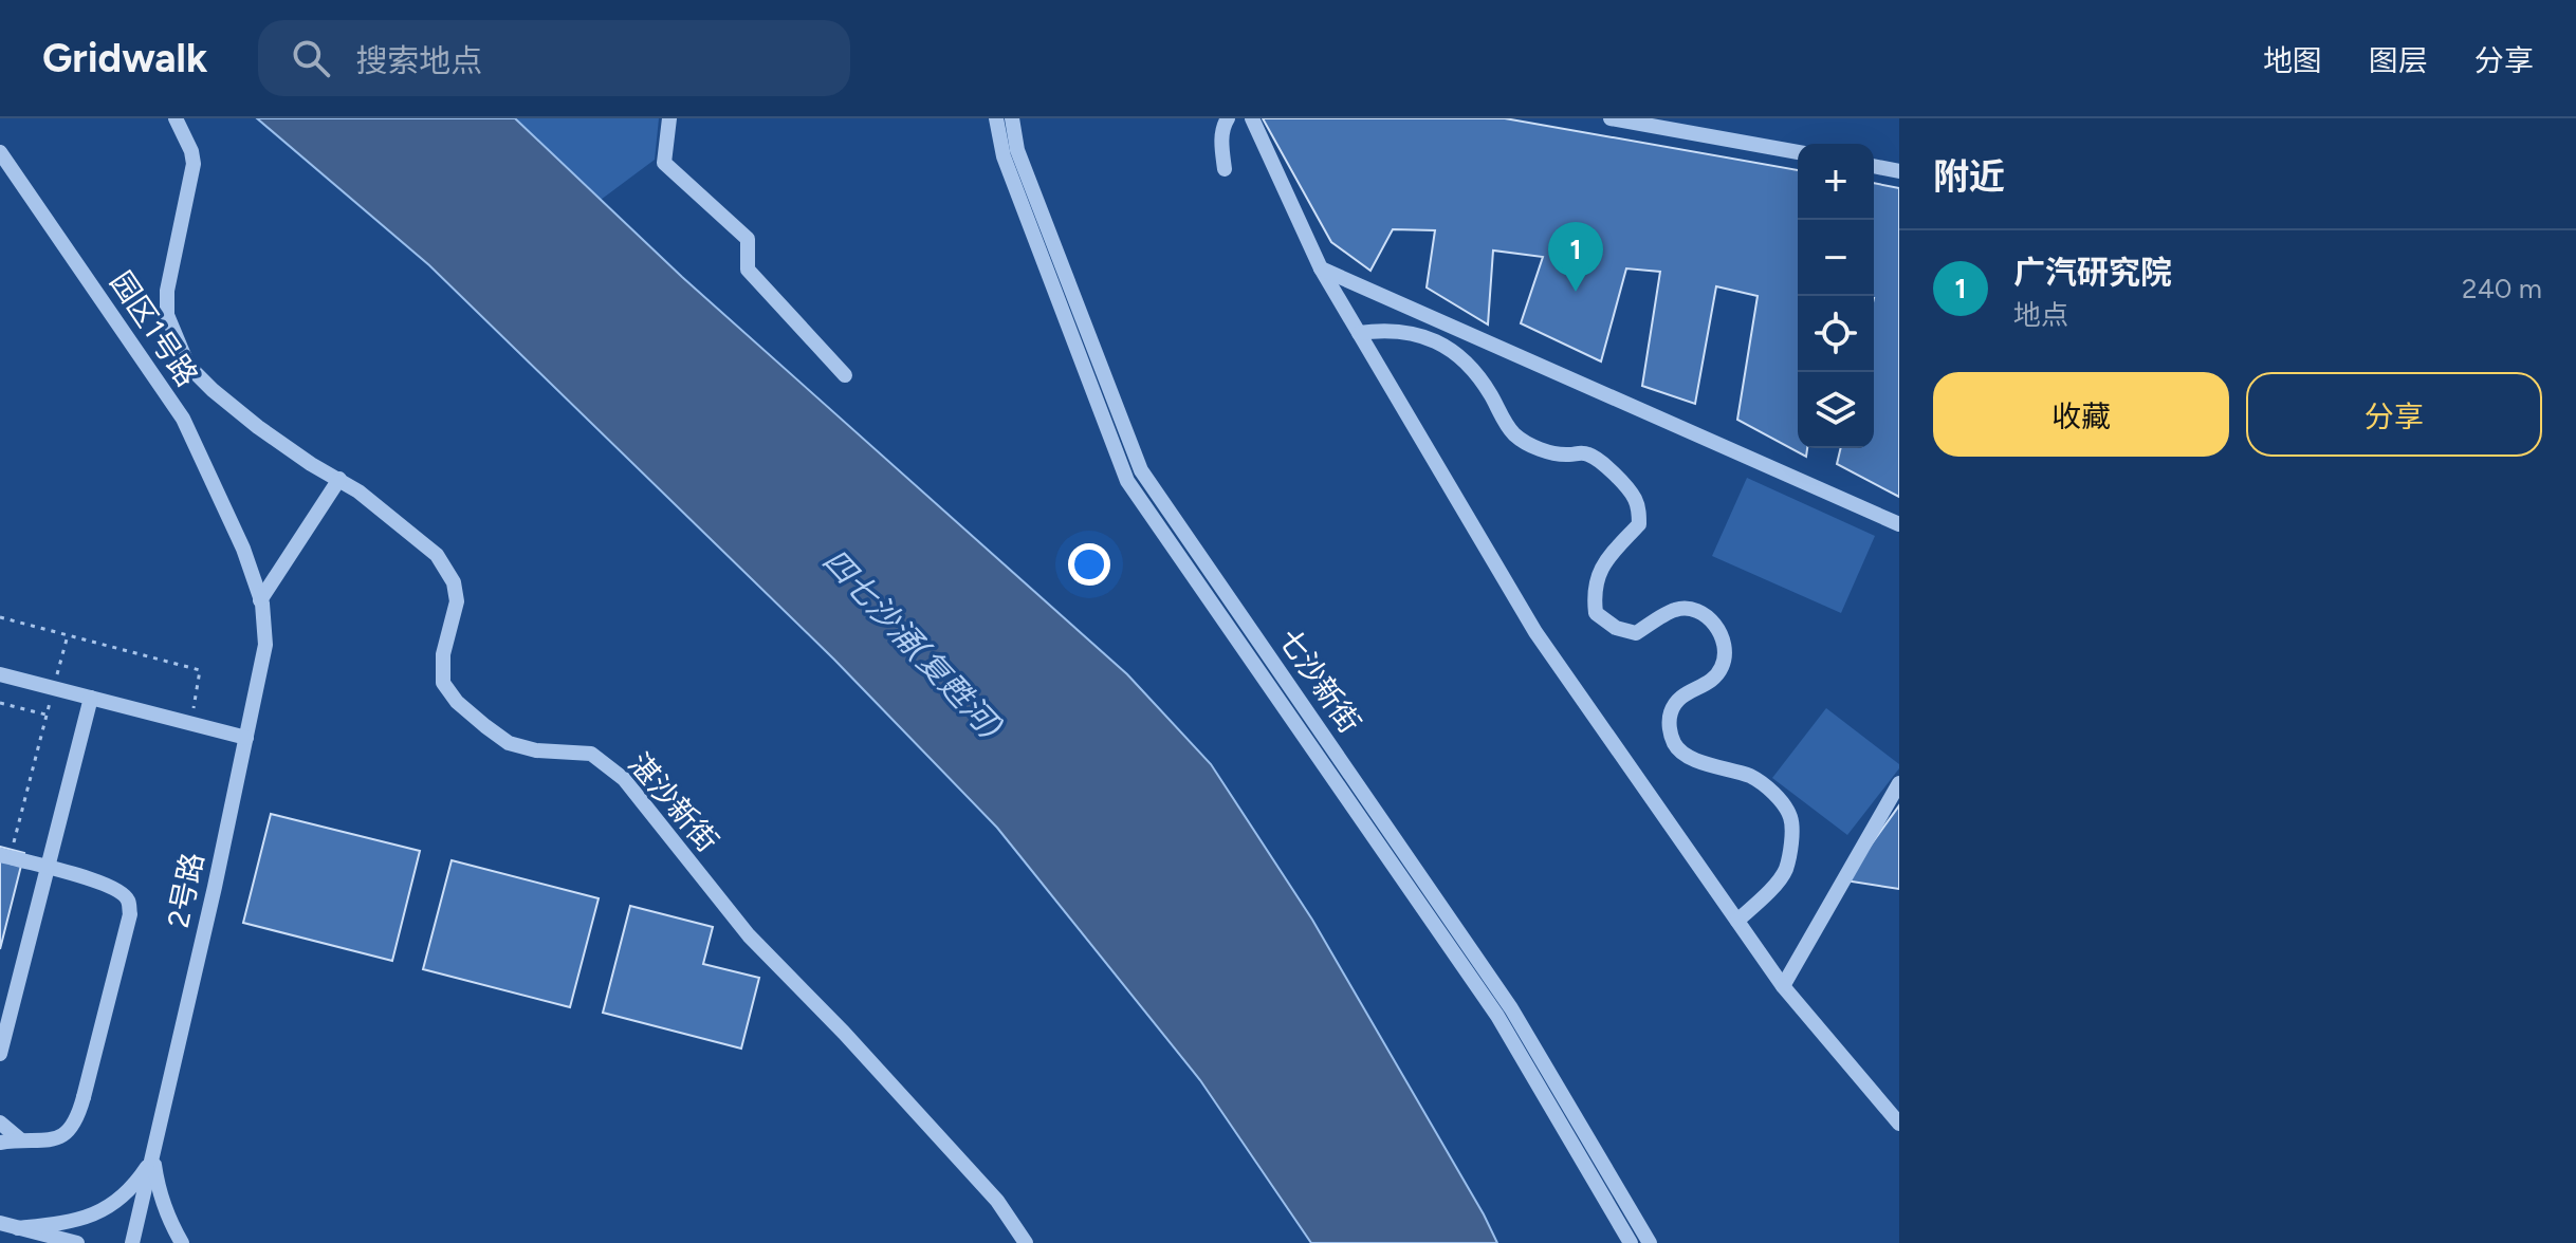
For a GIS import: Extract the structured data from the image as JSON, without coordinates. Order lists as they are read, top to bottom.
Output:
{
  "streets": {
    "street": [
      "园区1号路",
      "七沙新街",
      "湛沙新街",
      "2号路"
    ]
  },
  "crossings": [
    ["园区1号路", "2号路"]
  ],
  "water": ["四七沙涌(复甦河)"],
  "page": {
    "header": "Gridwalk",
    "search": "搜索地点",
    "nav": ["地图", "图层", "分享"],
    "heading": "附近",
    "map_buttons": ["+", "−"],
    "pins": "1",
    "list": [
      {
        "mark": "1",
        "name": "广汽研究院",
        "note": "地点",
        "value": "240 m"
      }
    ],
    "buttons": ["收藏", "分享"]
  }
}
